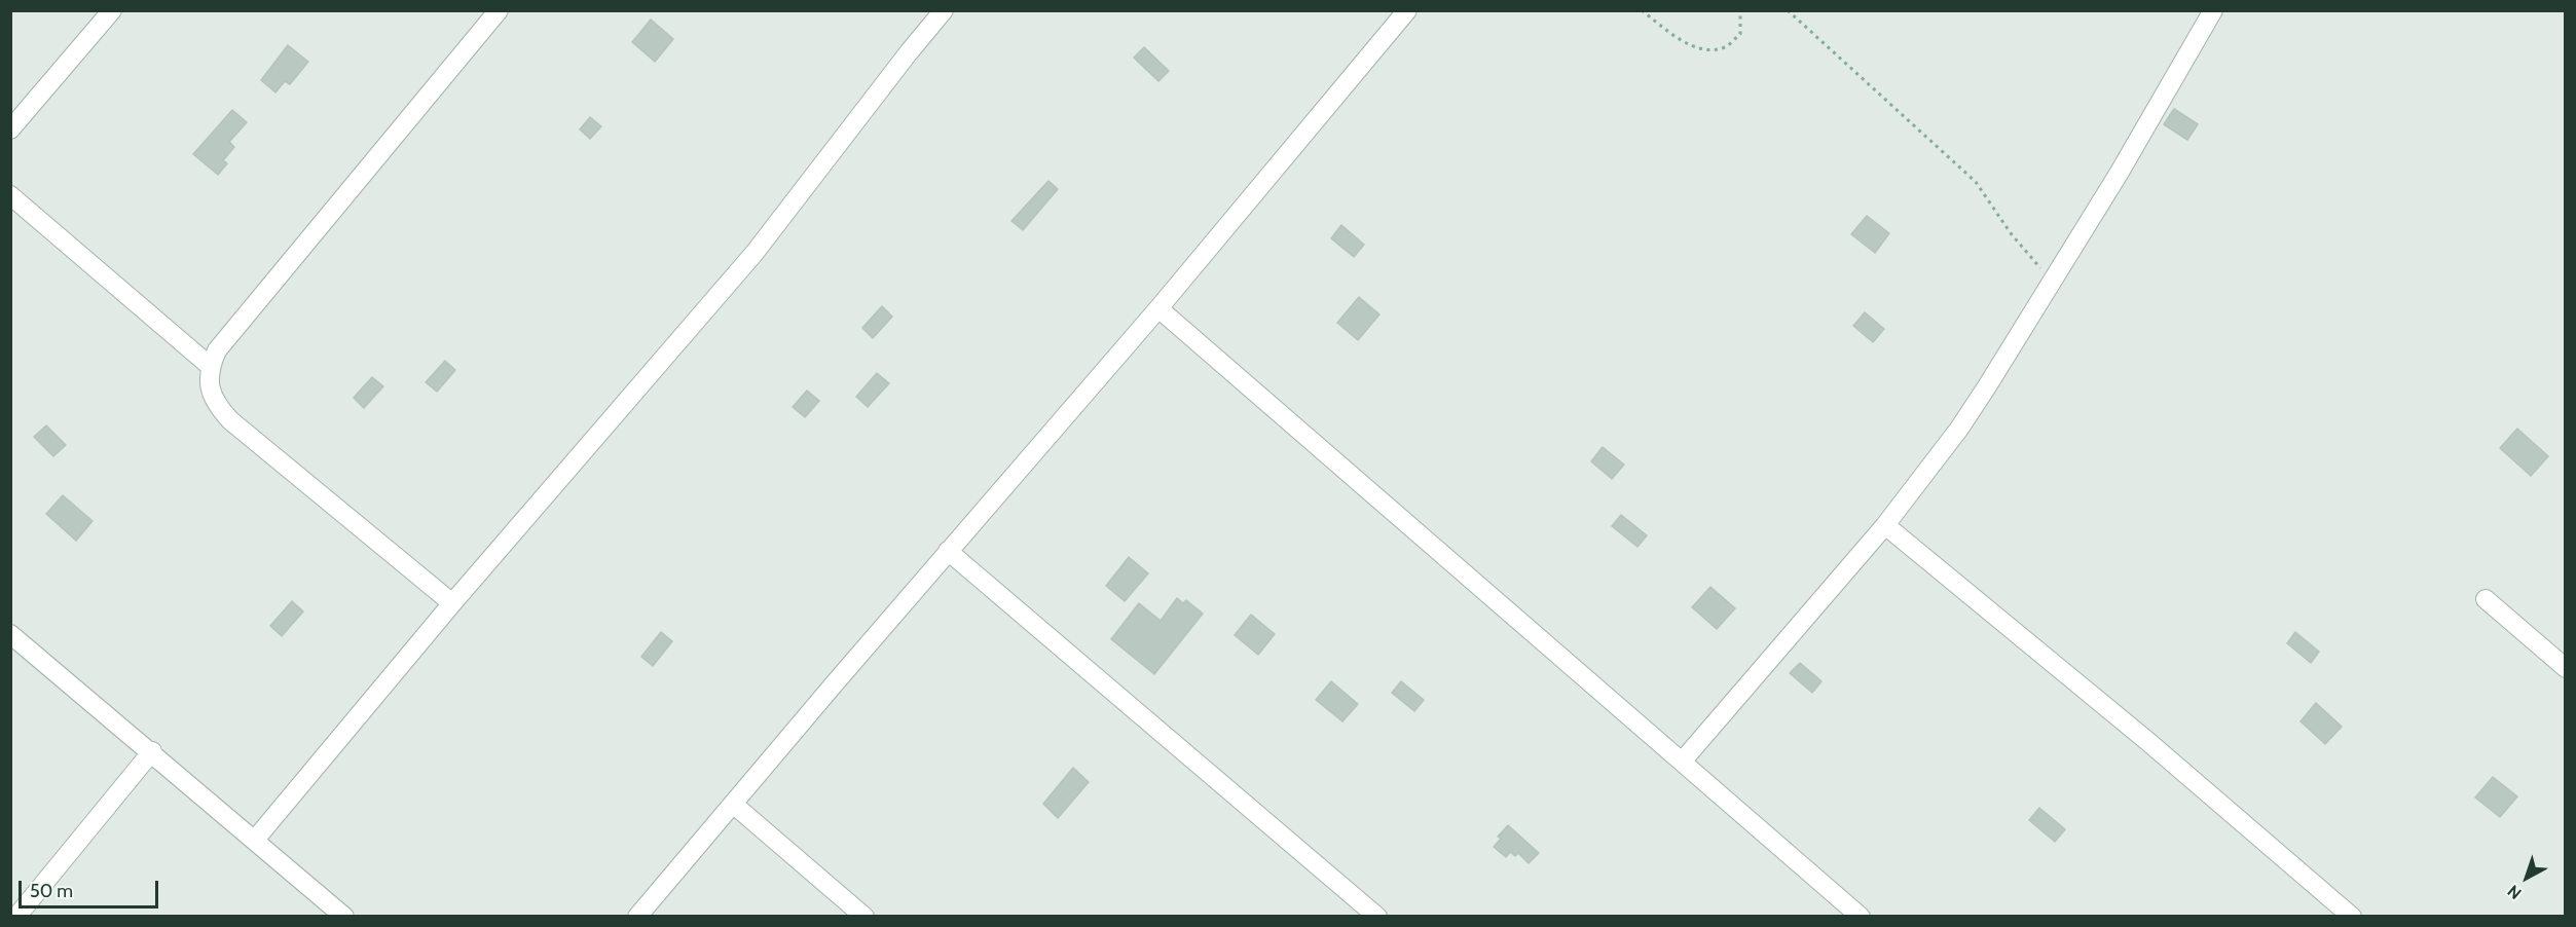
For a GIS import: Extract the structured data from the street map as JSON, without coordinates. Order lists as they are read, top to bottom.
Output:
{
  "scale_bar": "50 m",
  "north": "bottom left"
}
